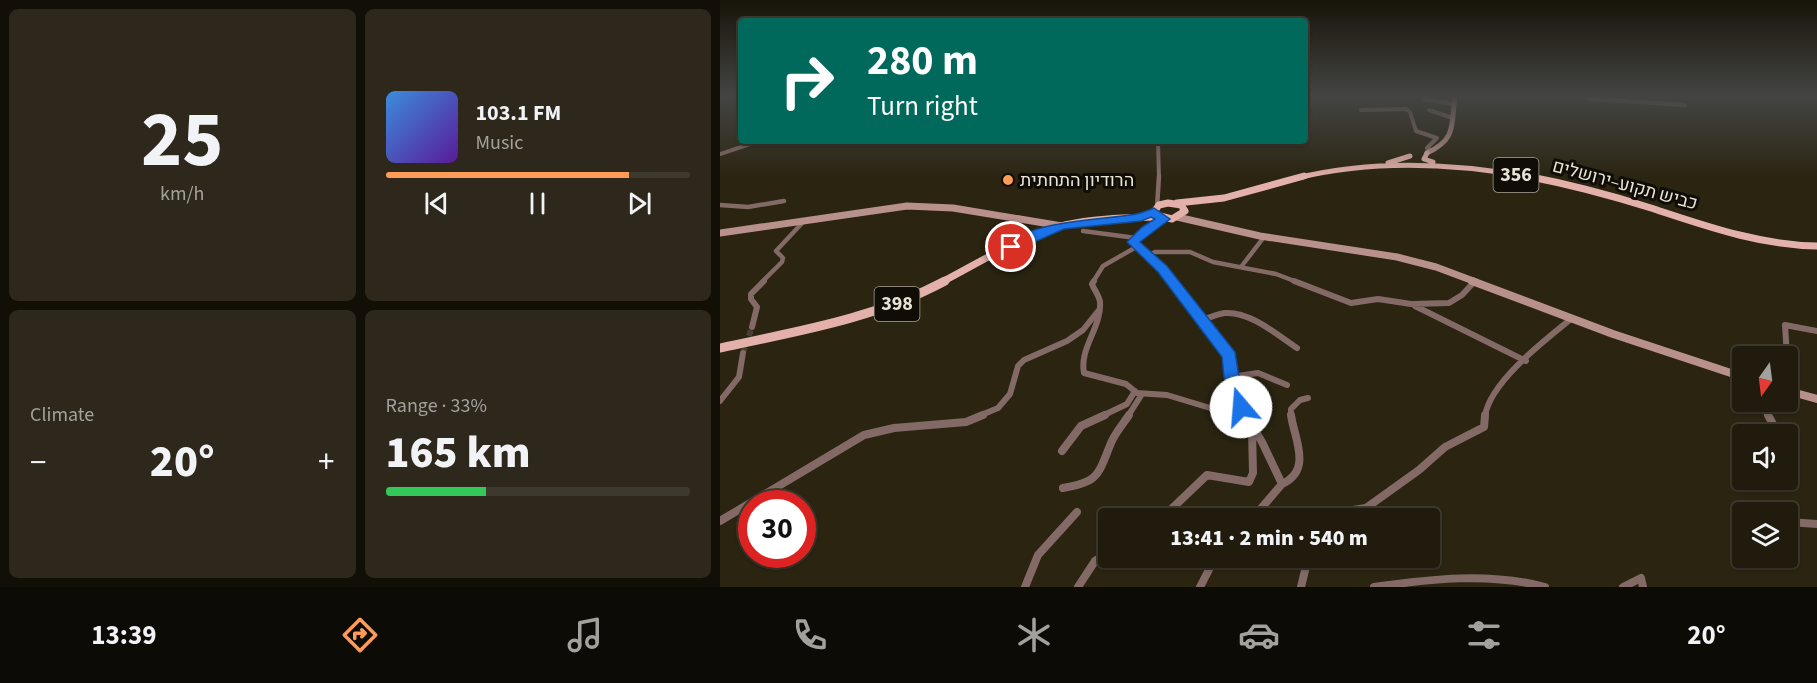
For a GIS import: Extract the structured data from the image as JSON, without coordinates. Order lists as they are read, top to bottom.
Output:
{
  "streets": {
    "main road": ["356", "כביש תקוע–ירושלים", "398"]
  },
  "crossings": [
    ["כביש תקוע–ירושלים", "398"]
  ],
  "places": ["הרודיון התחתית"],
  "north": "bottom",
  "page": {
    "tile": [
      ["25", "km/h"],
      "Climate",
      ["Range · 33%", "165 km"]
    ],
    "turn": ["280 m", "Turn right"],
    "song": ["103.1 FM", "Music"],
    "heat": ["−", "20°", "+"],
    "limit": "30",
    "trip": "13:41 · 2 min · 540 m",
    "tabs": ["13:39", "20°"]
  }
}
